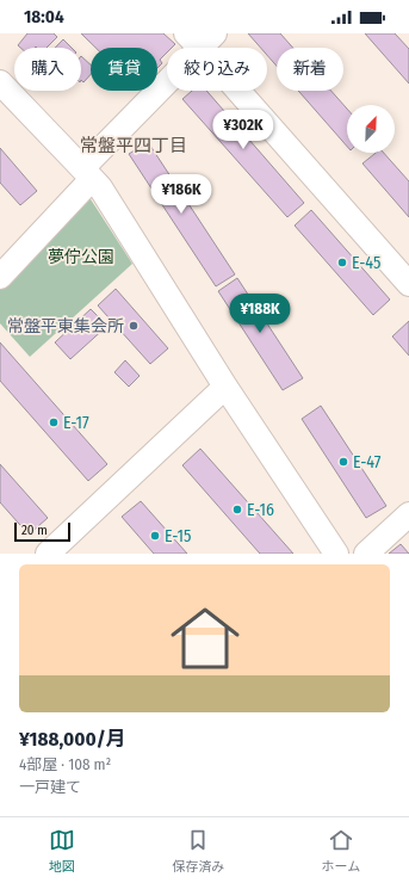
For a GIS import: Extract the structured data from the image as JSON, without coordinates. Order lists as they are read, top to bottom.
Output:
{
  "districts": ["常盤平四丁目"],
  "parks": ["夢佇公園"],
  "places": [
    "E-45",
    "常盤平東集会所",
    "E-17",
    "E-47",
    "E-16",
    "E-15"
  ],
  "scale_bar": "20 m",
  "north": "top right",
  "page": {
    "status": "18:04",
    "chip": [
      "購入",
      "賃貸",
      "絞り込み",
      "新着"
    ],
    "price": ["¥302K", "¥186K", "¥188K"],
    "scale": "20 m",
    "list": [
      {
        "name": "¥188,000/月",
        "note": "4部屋 · 108 m² · 一戸建て"
      }
    ],
    "tabs": ["地図", "保存済み", "ホーム"]
  }
}
